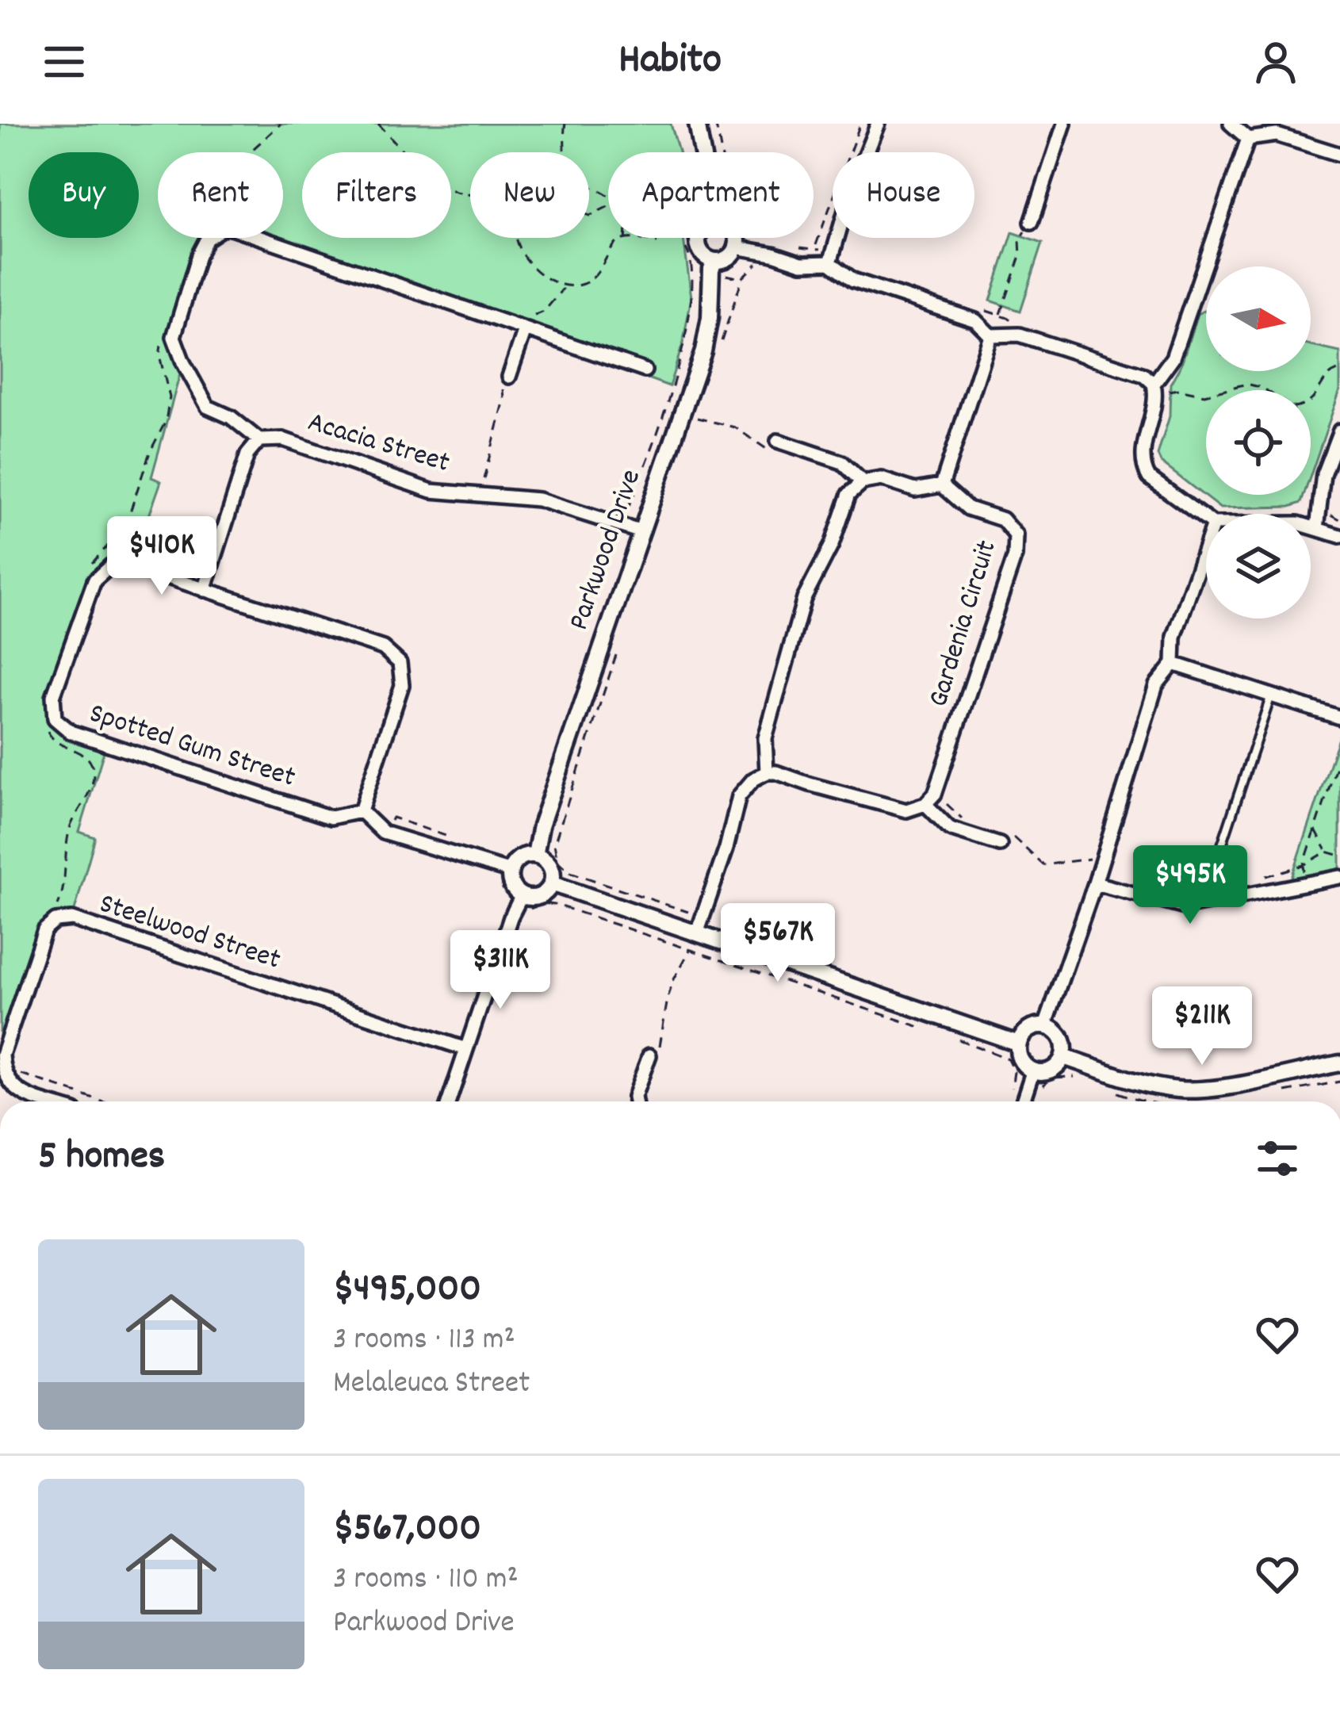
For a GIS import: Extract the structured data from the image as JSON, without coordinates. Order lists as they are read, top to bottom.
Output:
{
  "streets": {
    "street": [
      "Acacia Street",
      "Parkwood Drive",
      "Gardenia Circuit",
      "Spotted Gum Street",
      "Steelwood Street"
    ]
  },
  "crossings": [
    ["Acacia Street", "Parkwood Drive"]
  ],
  "north": "right",
  "page": {
    "header": "Habito",
    "chip": [
      "Buy",
      "Rent",
      "Filters",
      "New",
      "Apartment",
      "House"
    ],
    "price": [
      "$410K",
      "$495K",
      "$567K",
      "$311K",
      "$211K"
    ],
    "heading": "5 homes",
    "list": [
      {
        "name": "$495,000",
        "note": "3 rooms · 113 m² · Melaleuca Street"
      },
      {
        "name": "$567,000",
        "note": "3 rooms · 110 m² · Parkwood Drive"
      }
    ]
  }
}
